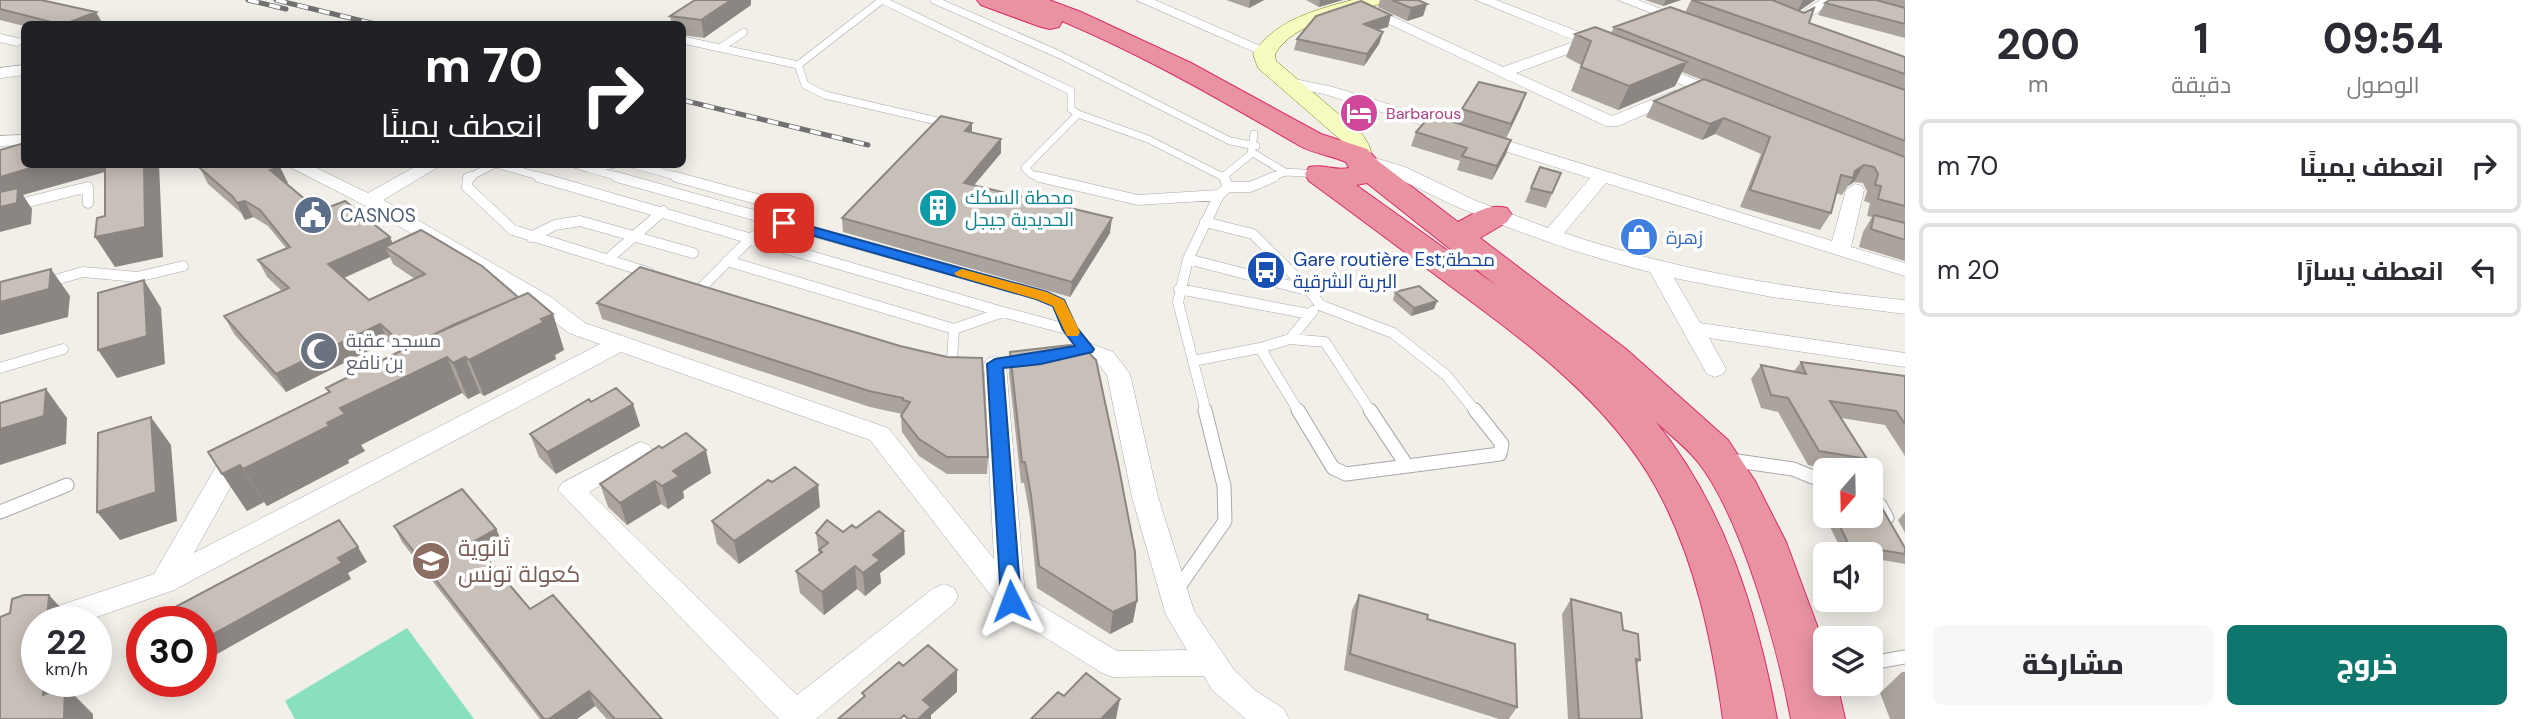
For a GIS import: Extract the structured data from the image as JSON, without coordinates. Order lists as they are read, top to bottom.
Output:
{
  "places": {
    "hotel": ["Barbarous"],
    "building": ["محطة السكك الحديدية جيجل"],
    "public building": ["CASNOS"],
    "shop": ["زهرة"],
    "bus stop": ["Gare routière Est;محطة البرية الشرقية"],
    "mosque": ["مسجد عقبة بن نافع"],
    "school or university": ["ثانوية كعولة تونس"]
  },
  "north": "bottom",
  "page": {
    "eta": [
      "09:54",
      "الوصول",
      "1",
      "دقيقة",
      "200",
      "m"
    ],
    "turn": ["70 m", "انعطف يمينًا"],
    "list": [
      {
        "name": "انعطف يمينًا",
        "value": "70 m"
      },
      {
        "name": "انعطف يسارًا",
        "value": "20 m"
      }
    ],
    "speed": "22 km/h",
    "limit": "30",
    "buttons": ["خروج", "مشاركة"]
  }
}
